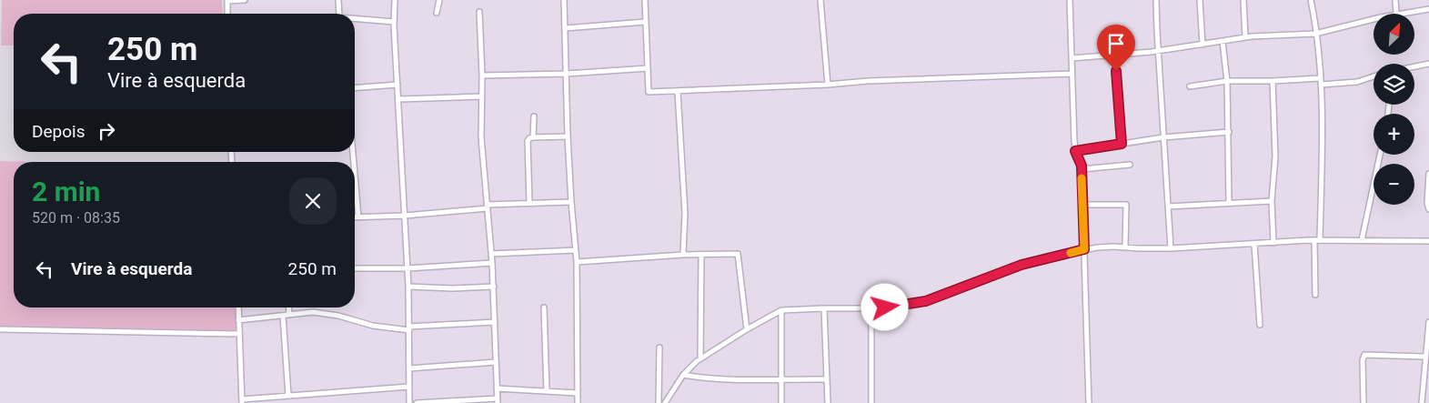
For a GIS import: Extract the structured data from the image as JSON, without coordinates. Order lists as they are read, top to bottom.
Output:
{
  "north": "top right",
  "page": {
    "map_buttons": ["+", "−"],
    "turn": ["250 m", "Vire à esquerda"],
    "then": "Depois",
    "heading": ["2 min", "520 m · 08:35"],
    "list": [
      {
        "name": "Vire à esquerda",
        "value": "250 m"
      }
    ]
  }
}
